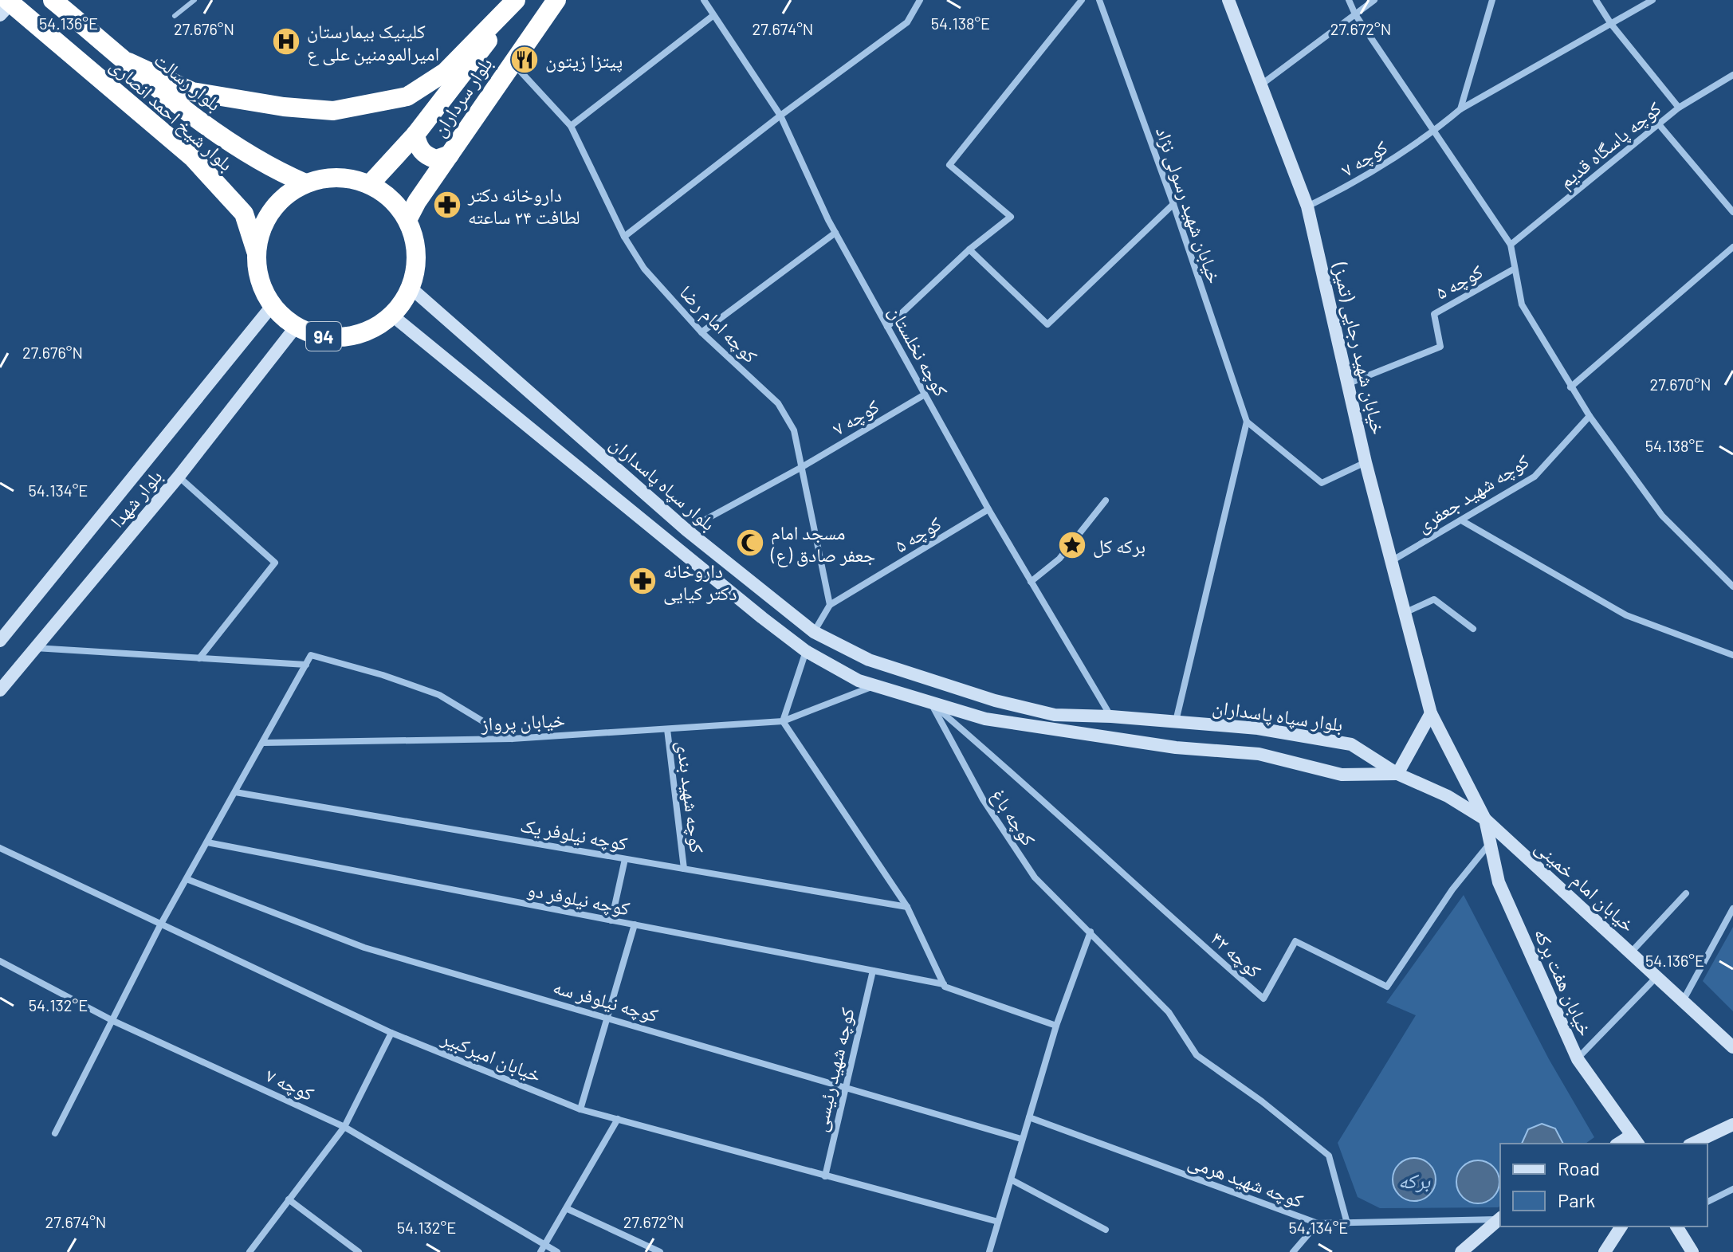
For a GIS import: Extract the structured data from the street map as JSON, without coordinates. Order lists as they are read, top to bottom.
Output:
{
  "streets": {
    "highway": [
      "بلوار رسالت",
      "بلوار سرداران",
      "بلوار شیخ احمد انصاری",
      "94"
    ],
    "main road": [
      "خیابان شهید رجایی (تمیز)",
      "بلوار سپاه پاسداران",
      "بلوار شهدا",
      "خیابان امام خمینی",
      "خیابان هفت برکه"
    ],
    "street": [
      "کوچه پاسگاه قدیم",
      "کوچه ۷",
      "خیابان شهید رسولی نژاد",
      "کوچه ۵",
      "کوچه امام رضا",
      "کوچه نخلستان",
      "کوچه شهید جعفری",
      "خیابان پرواز",
      "کوچه شهید بندی",
      "کوچه باغ",
      "کوچه نیلوفر یک",
      "کوچه نیلوفر دو",
      "کوچه ۴۲",
      "کوچه نیلوفر سه",
      "خیابان امیرکبیر",
      "کوچه شهید رئیسی",
      "کوچه شهید هرمی"
    ]
  },
  "crossings": [
    ["بلوار رسالت", "بلوار سرداران"],
    ["بلوار رسالت", "بلوار شیخ احمد انصاری"],
    ["بلوار رسالت", "94"],
    ["بلوار رسالت", "بلوار سپاه پاسداران"],
    ["بلوار رسالت", "بلوار شهدا"],
    ["بلوار سرداران", "بلوار شیخ احمد انصاری"],
    ["بلوار سرداران", "کوچه امام رضا"],
    ["بلوار سرداران", "94"],
    ["بلوار سرداران", "بلوار سپاه پاسداران"],
    ["بلوار سرداران", "بلوار شهدا"],
    ["بلوار شیخ احمد انصاری", "94"],
    ["بلوار شیخ احمد انصاری", "بلوار سپاه پاسداران"],
    ["بلوار شیخ احمد انصاری", "بلوار شهدا"],
    ["کوچه ۷", "کوچه امام رضا"],
    ["کوچه ۷", "خیابان شهید رجایی (تمیز)"],
    ["کوچه ۷", "کوچه نخلستان"],
    ["کوچه ۷", "بلوار سپاه پاسداران"],
    ["کوچه ۵", "کوچه امام رضا"],
    ["کوچه ۵", "خیابان شهید رجایی (تمیز)"],
    ["کوچه ۵", "کوچه نخلستان"],
    ["94", "بلوار سپاه پاسداران"],
    ["94", "بلوار شهدا"],
    ["خیابان شهید رجایی (تمیز)", "کوچه شهید جعفری"],
    ["خیابان شهید رجایی (تمیز)", "خیابان امام خمینی"],
    ["خیابان شهید رجایی (تمیز)", "خیابان هفت برکه"],
    ["کوچه نخلستان", "بلوار سپاه پاسداران"],
    ["بلوار سپاه پاسداران", "بلوار شهدا"],
    ["بلوار سپاه پاسداران", "خیابان پرواز"],
    ["بلوار سپاه پاسداران", "کوچه باغ"],
    ["بلوار سپاه پاسداران", "خیابان امام خمینی"],
    ["بلوار سپاه پاسداران", "کوچه ۴۲"],
    ["خیابان پرواز", "کوچه شهید بندی"],
    ["کوچه شهید بندی", "کوچه نیلوفر یک"],
    ["کوچه باغ", "کوچه ۴۲"],
    ["کوچه باغ", "کوچه شهید هرمی"],
    ["خیابان امام خمینی", "خیابان هفت برکه"],
    ["کوچه نیلوفر دو", "کوچه شهید رئیسی"],
    ["کوچه ۴۲", "خیابان هفت برکه"],
    ["کوچه نیلوفر سه", "کوچه شهید رئیسی"],
    ["خیابان امیرکبیر", "کوچه شهید رئیسی"]
  ],
  "water": ["برکه"],
  "places": {
    "hospital": ["کلینیک بیمارستان امیرالمومنین علی ع"],
    "restaurant": ["پیتزا زیتون"],
    "pharmacy": ["داروخانه دکتر لطافت ۲۴ ساعته", "داروخانه دکتر کیایی"],
    "mosque": ["مسجد امام جعفر صادق (ع)"],
    "place": ["برکه کل"]
  },
  "legend": ["Road", "Park"],
  "coordinates": [
    "54.136°E",
    "54.138°E",
    "27.676°N",
    "27.674°N",
    "27.672°N",
    "27.670°N",
    "54.134°E",
    "54.132°E"
  ]
}
